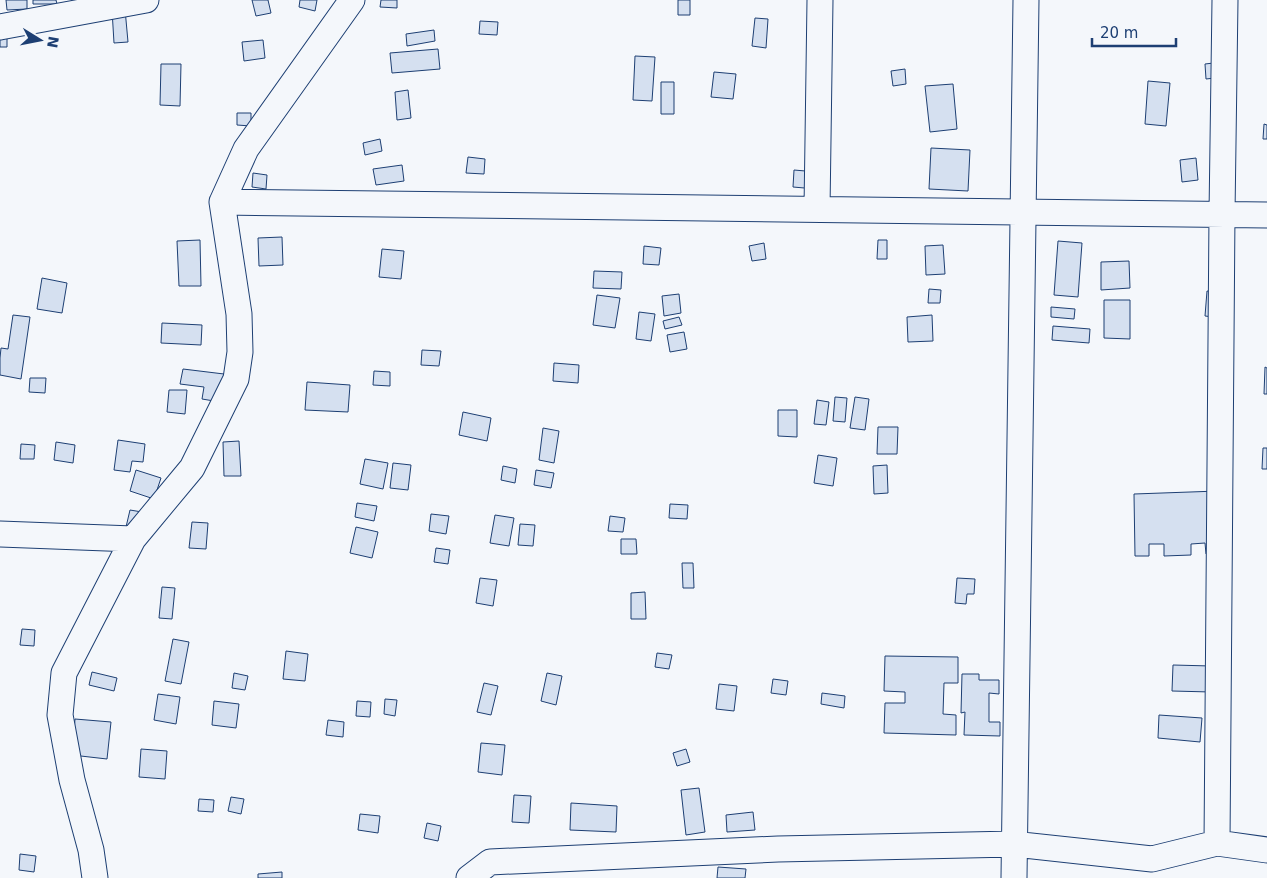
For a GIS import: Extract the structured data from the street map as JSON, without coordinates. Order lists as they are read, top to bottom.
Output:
{
  "scale_bar": "20 m",
  "north": "right"
}
